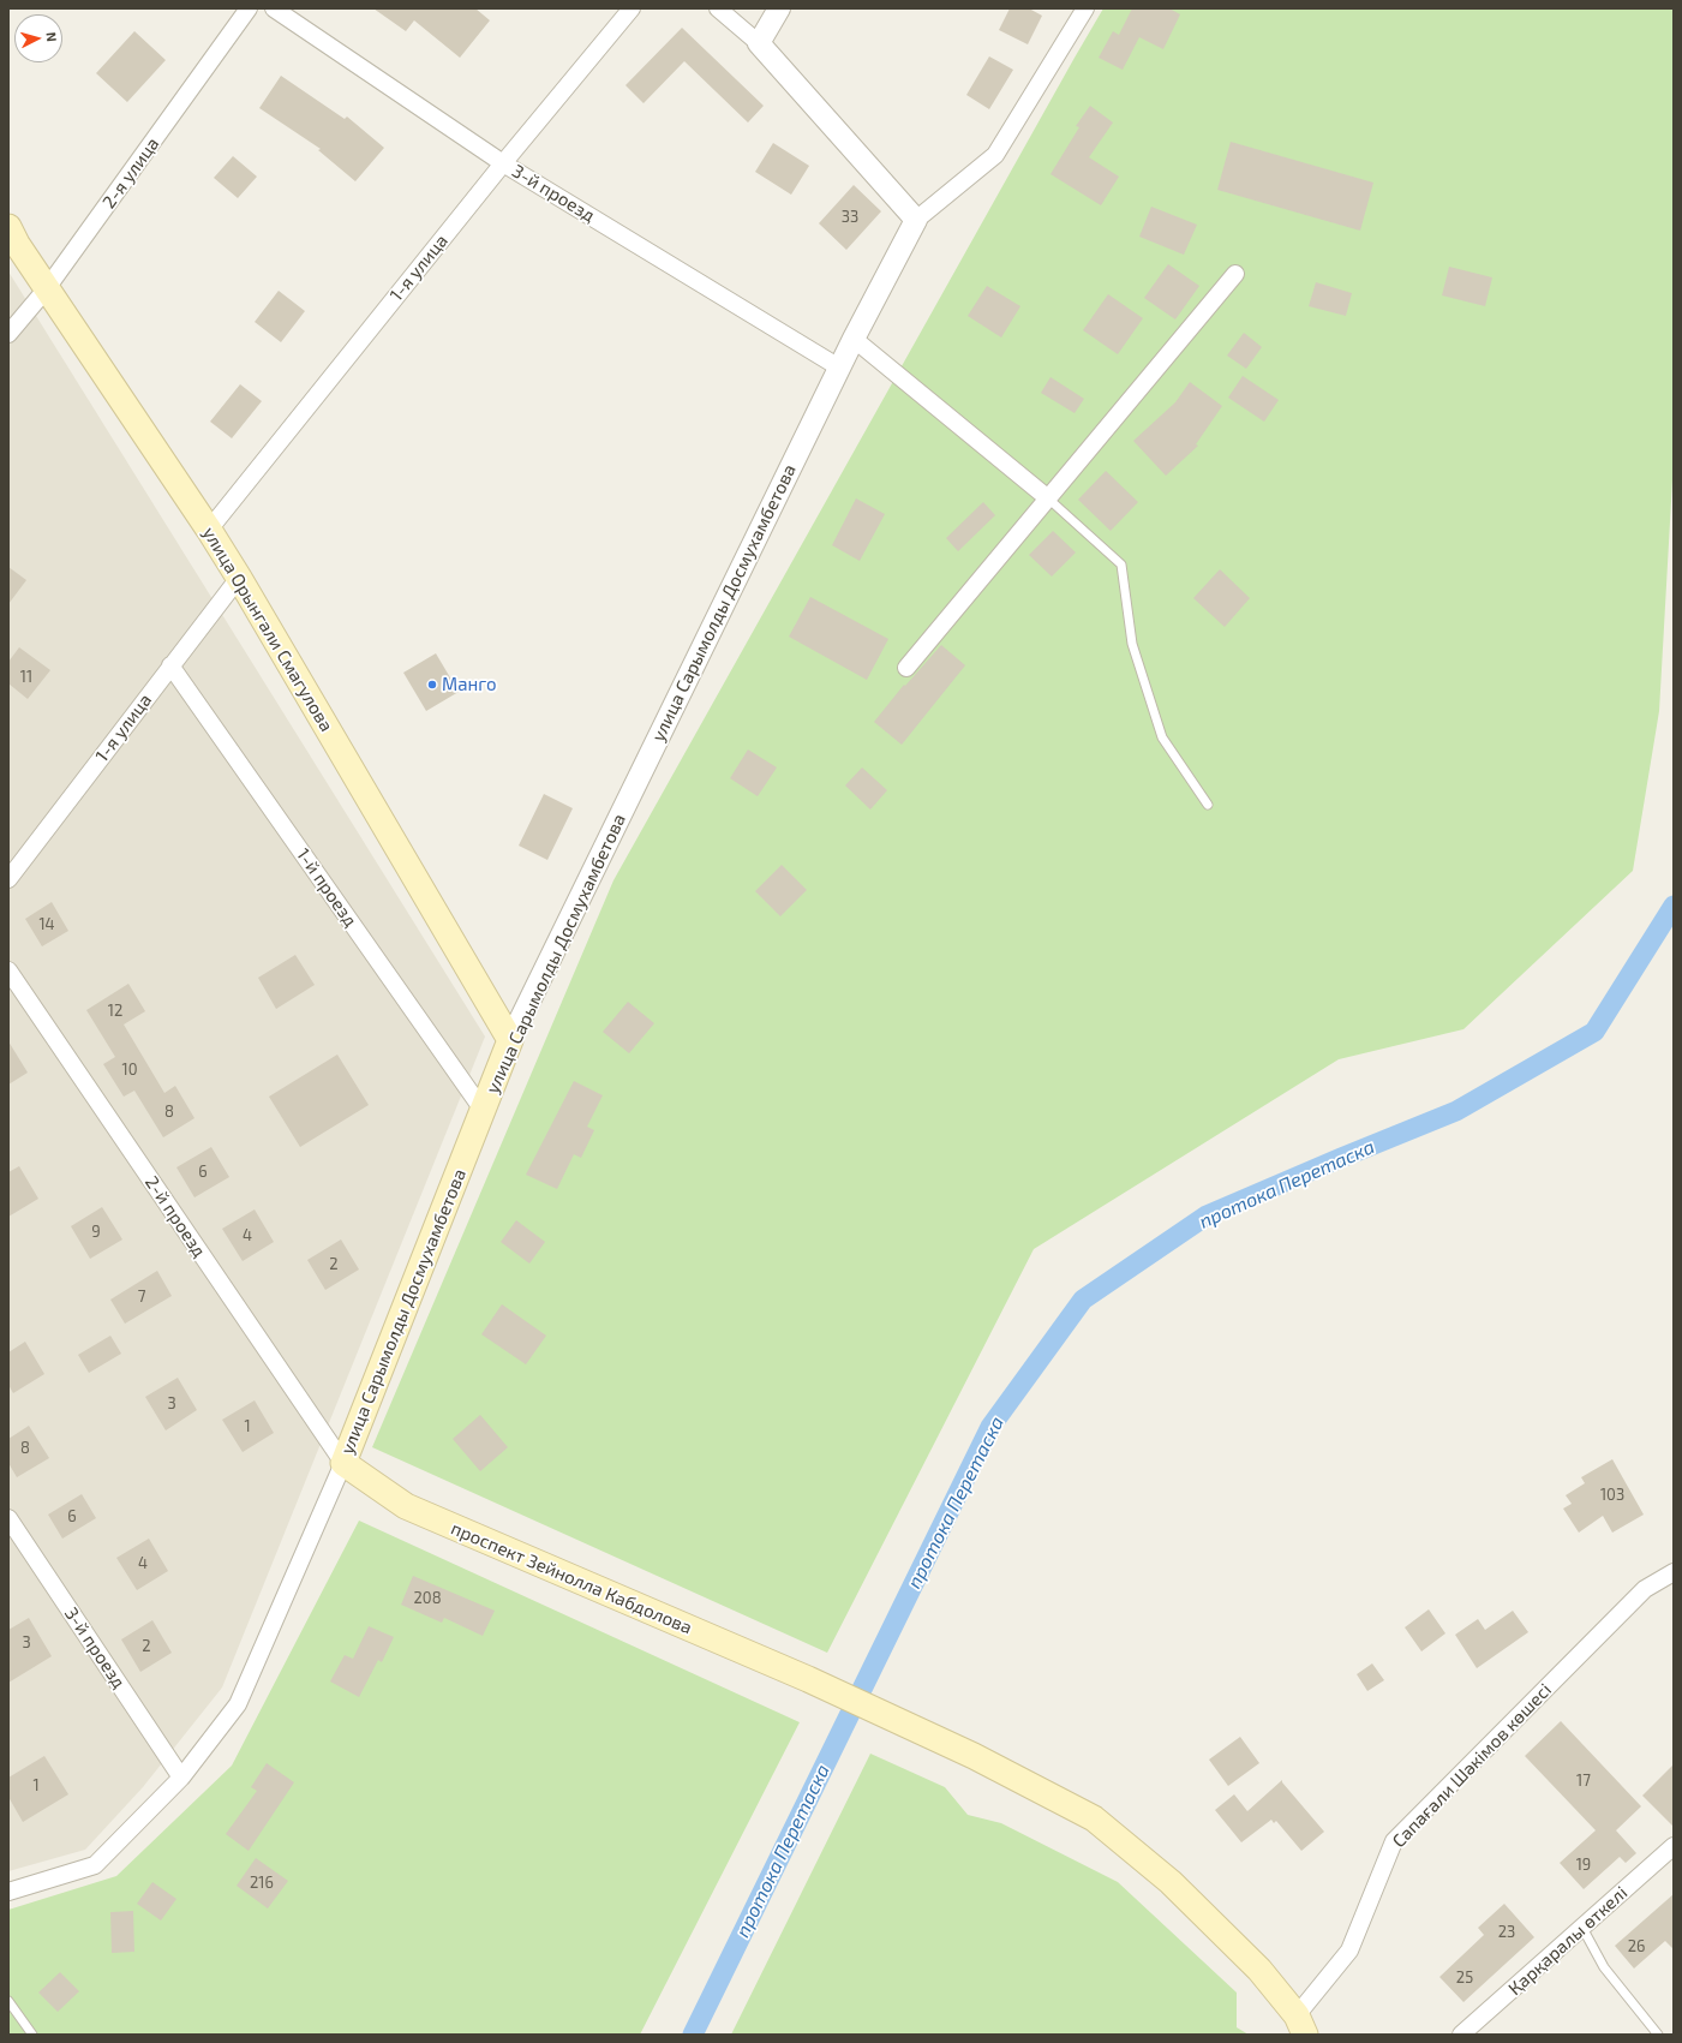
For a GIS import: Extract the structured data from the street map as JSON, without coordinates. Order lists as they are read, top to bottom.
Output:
{
  "streets": {
    "main road": ["улица Сарымолды Досмухамбетова", "улица Орынгали Смагулова", "проспект Зейнолла Кабдолова"],
    "street": [
      "2-я улица",
      "3-й проезд",
      "1-я улица",
      "1-й проезд",
      "2-й проезд",
      "Сапағали Шәкімов көшесі",
      "Қарқаралы өткелі"
    ]
  },
  "crossings": [
    ["2-я улица", "улица Орынгали Смагулова"],
    ["3-й проезд", "1-я улица"],
    ["3-й проезд", "улица Сарымолды Досмухамбетова"],
    ["1-я улица", "улица Орынгали Смагулова"],
    ["1-я улица", "1-й проезд"],
    ["улица Сарымолды Досмухамбетова", "улица Орынгали Смагулова"],
    ["улица Сарымолды Досмухамбетова", "1-й проезд"],
    ["улица Сарымолды Досмухамбетова", "2-й проезд"],
    ["улица Сарымолды Досмухамбетова", "проспект Зейнолла Кабдолова"],
    ["2-й проезд", "проспект Зейнолла Кабдолова"],
    ["проспект Зейнолла Кабдолова", "Сапағали Шәкімов көшесі"]
  ],
  "water": ["протока Перетаска"],
  "places": ["Манго"],
  "house_numbers": [
    "33",
    "11",
    "14",
    "12",
    "10",
    "8",
    "6",
    "9",
    "4",
    "2",
    "7",
    "3",
    "1",
    "8",
    "103",
    "6",
    "4",
    "208",
    "3",
    "2",
    "17",
    "1",
    "19",
    "216",
    "23",
    "26",
    "25"
  ],
  "north": "right"
}
